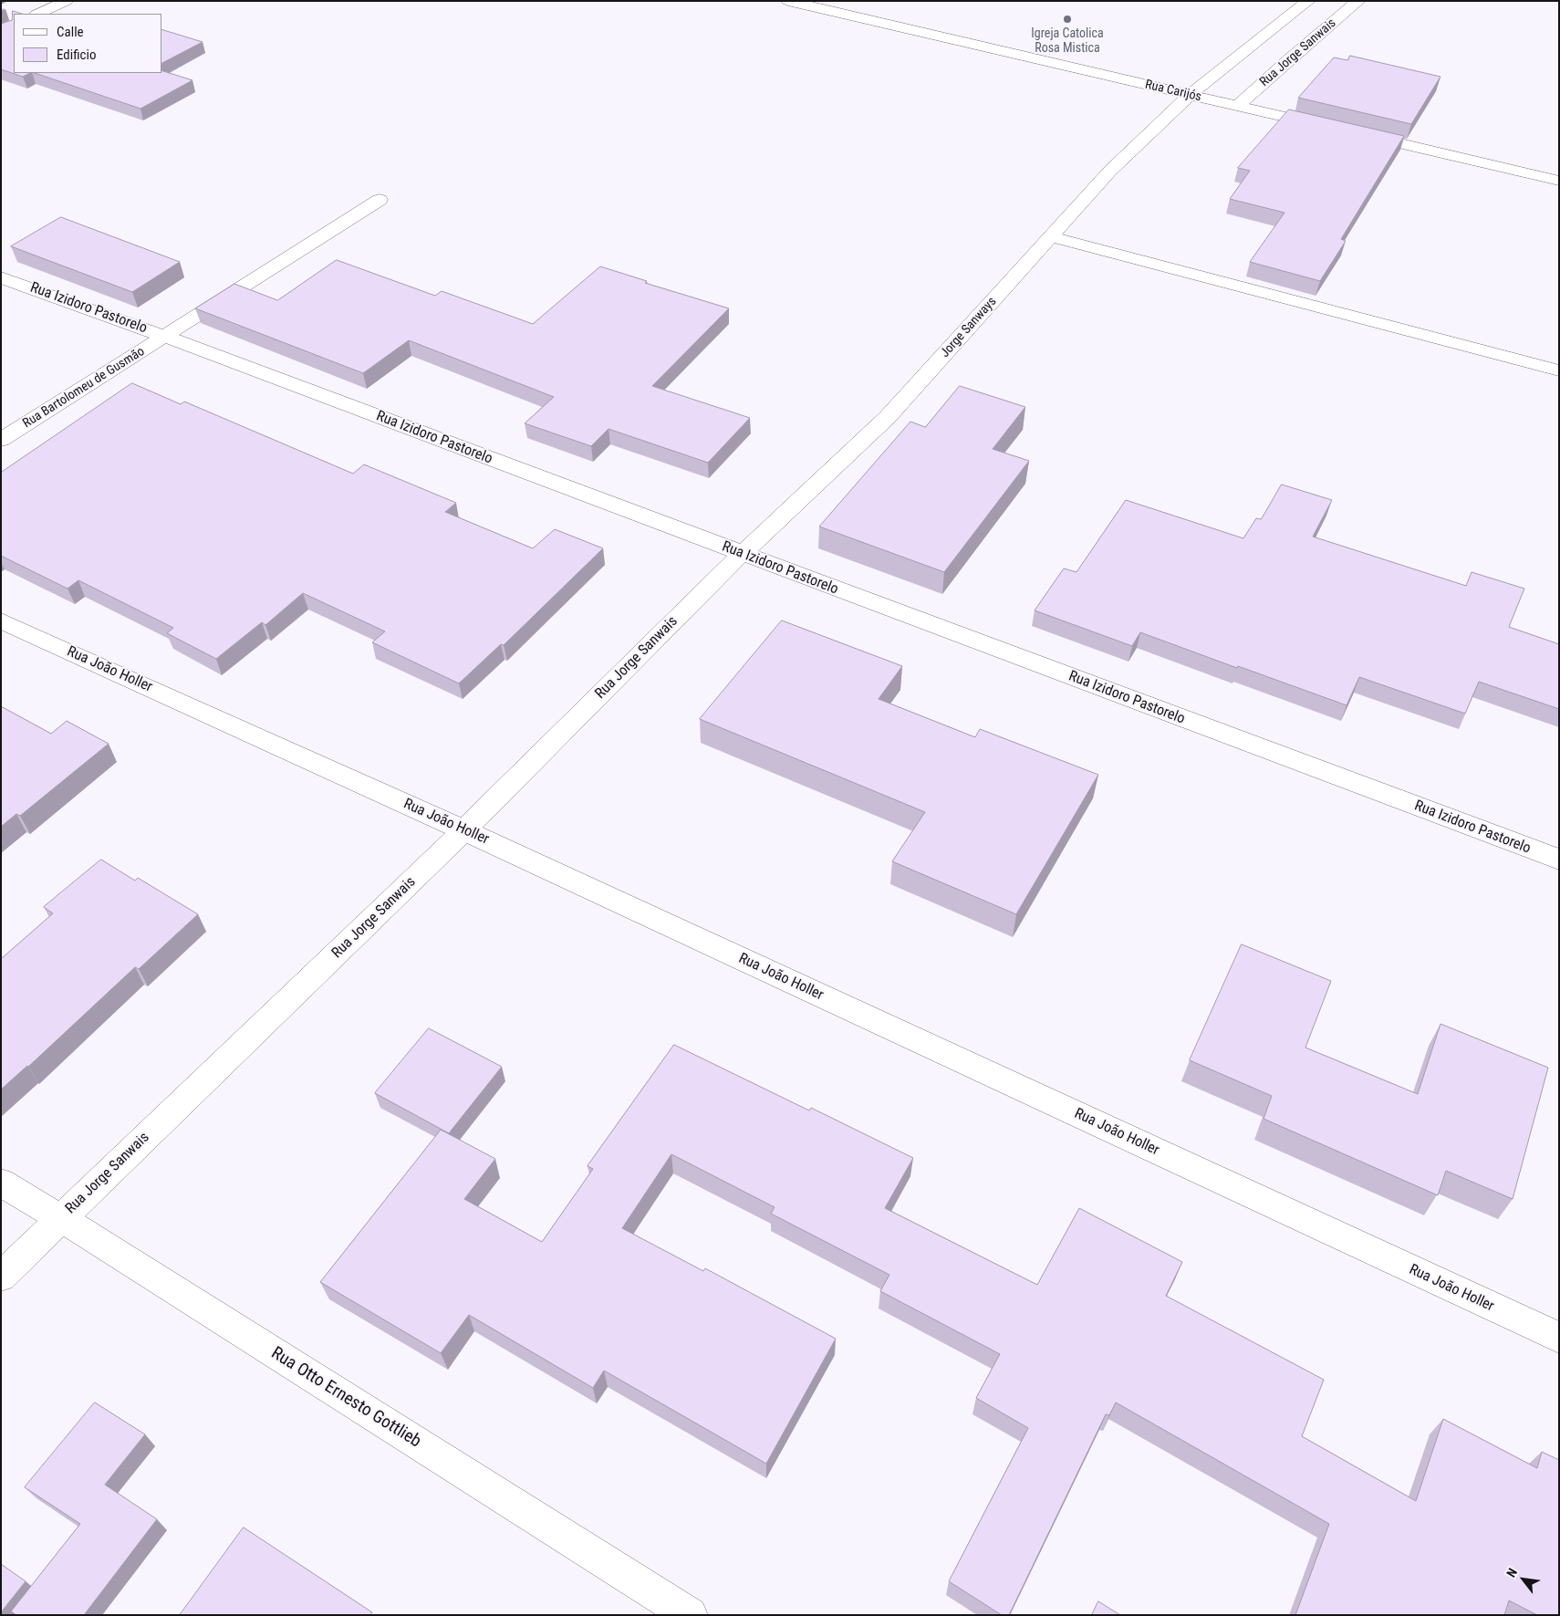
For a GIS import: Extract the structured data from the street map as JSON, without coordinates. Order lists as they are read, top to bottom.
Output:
{
  "streets": {
    "street": [
      "Rua Jorge Sanwais",
      "Rua Carijós",
      "Rua Izidoro Pastorelo",
      "Jorge Sanways",
      "Rua Bartolomeu de Gusmão",
      "Rua João Holler",
      "Rua Otto Ernesto Gottlieb"
    ]
  },
  "crossings": [
    ["Rua Jorge Sanwais", "Rua Carijós"],
    ["Rua Jorge Sanwais", "Rua Izidoro Pastorelo"],
    ["Rua Jorge Sanwais", "Jorge Sanways"],
    ["Rua Jorge Sanwais", "Rua João Holler"],
    ["Rua Jorge Sanwais", "Rua Otto Ernesto Gottlieb"],
    ["Rua Carijós", "Jorge Sanways"],
    ["Rua Izidoro Pastorelo", "Jorge Sanways"],
    ["Rua Izidoro Pastorelo", "Rua Bartolomeu de Gusmão"]
  ],
  "places": ["Igreja Catolica Rosa Mistica"],
  "legend": ["Calle", "Edificio"],
  "north": "top left"
}
